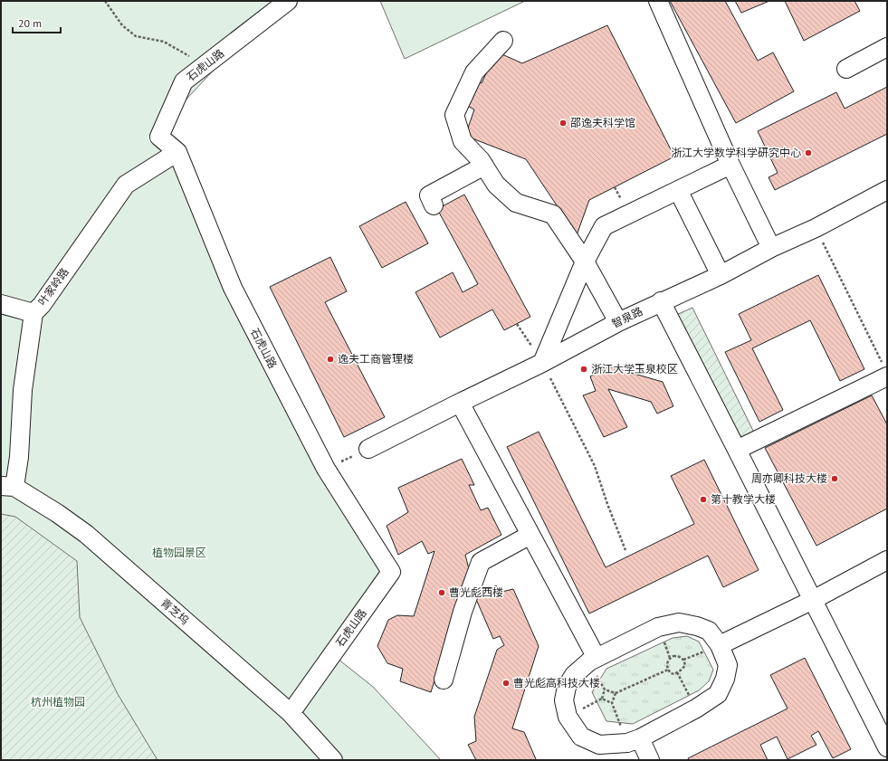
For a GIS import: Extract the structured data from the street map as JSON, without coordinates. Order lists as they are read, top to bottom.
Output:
{
  "streets": {
    "street": [
      "石虎山路",
      "叶家岭路",
      "智泉路",
      "青芝坞"
    ]
  },
  "crossings": [
    ["石虎山路", "叶家岭路"],
    ["石虎山路", "青芝坞"],
    ["叶家岭路", "青芝坞"]
  ],
  "parks": ["植物园景区", "杭州植物园"],
  "places": [
    "邵逸夫科学馆",
    "浙江大学数学科学研究中心",
    "逸夫工商管理楼",
    "浙江大学玉泉校区",
    "周亦卿科技大楼",
    "第十教学大楼",
    "曹光彪西楼",
    "曹光彪高科技大楼"
  ],
  "scale_bar": "20 m"
}
